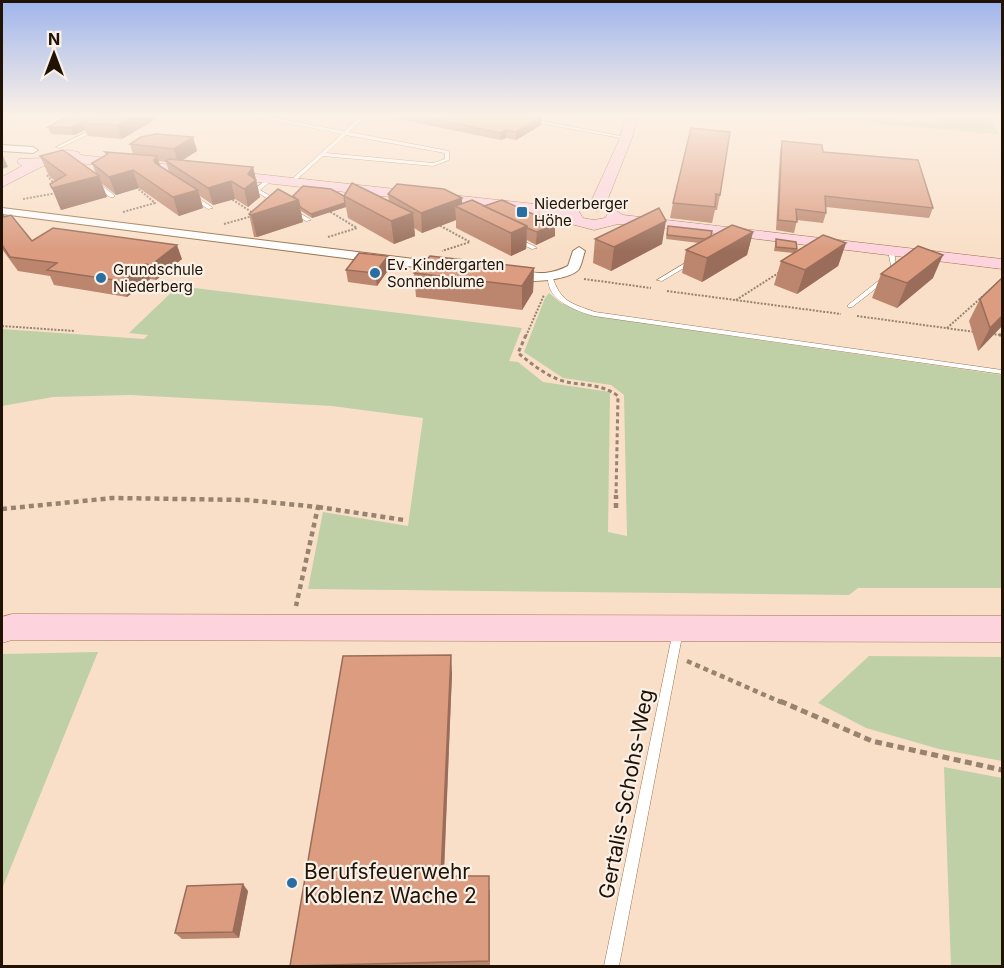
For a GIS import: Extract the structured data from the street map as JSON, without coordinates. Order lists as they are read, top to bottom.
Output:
{
  "streets": {
    "lane": ["Gertalis-Schohs-Weg"]
  },
  "places": {
    "transit": ["Niederberger Höhe"],
    "other": ["Ev. Kindergarten Sonnenblume", "Grundschule Niederberg", "Berufsfeuerwehr Koblenz Wache 2"]
  },
  "north": "top"
}
